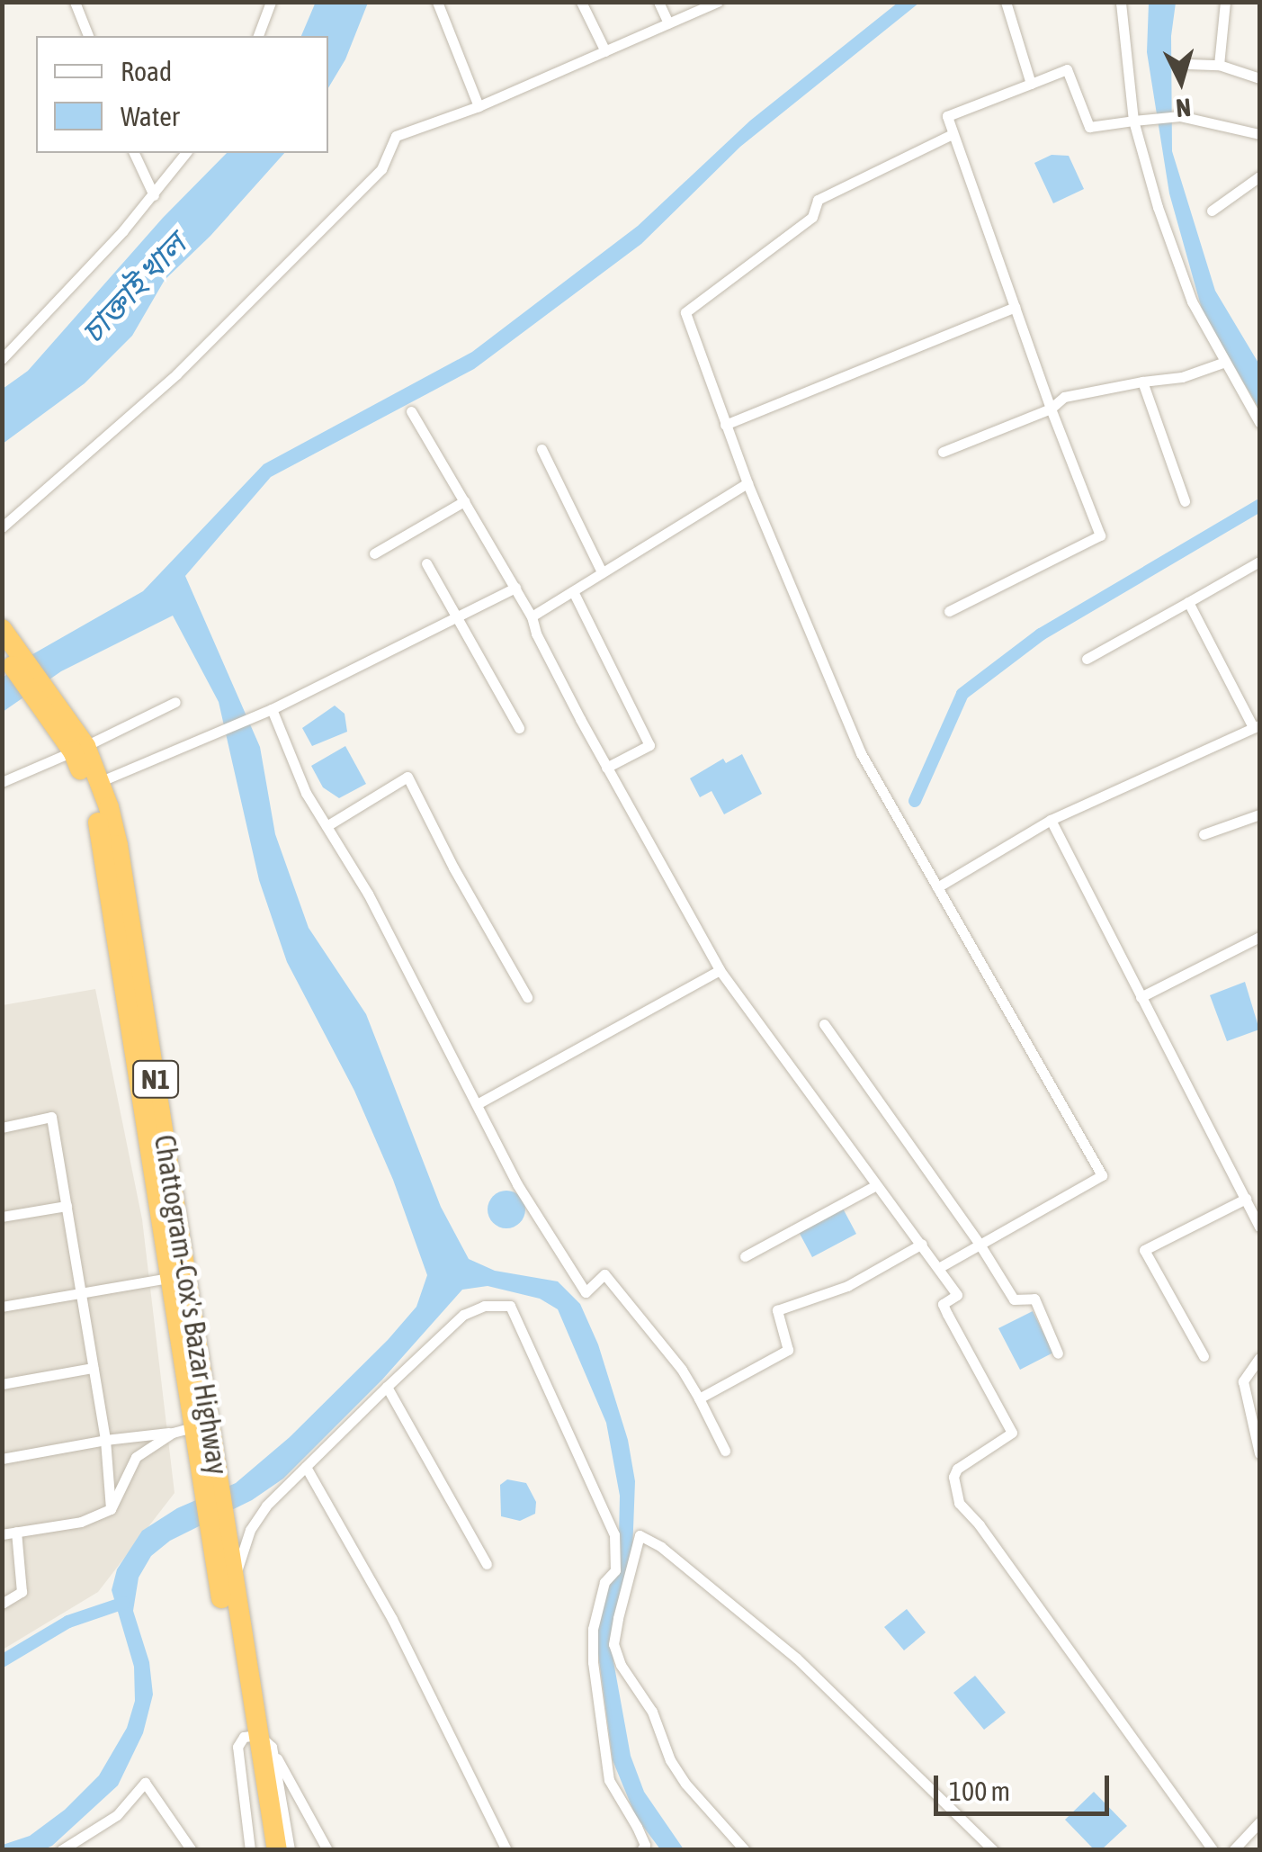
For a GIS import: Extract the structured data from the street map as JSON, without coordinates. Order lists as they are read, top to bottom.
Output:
{
  "streets": {
    "highway": ["N1", "Chattogram-Cox's Bazar Highway"]
  },
  "water": ["চাক্তাই খাল"],
  "legend": ["Road", "Water"],
  "scale_bar": "100 m",
  "north": "bottom"
}
